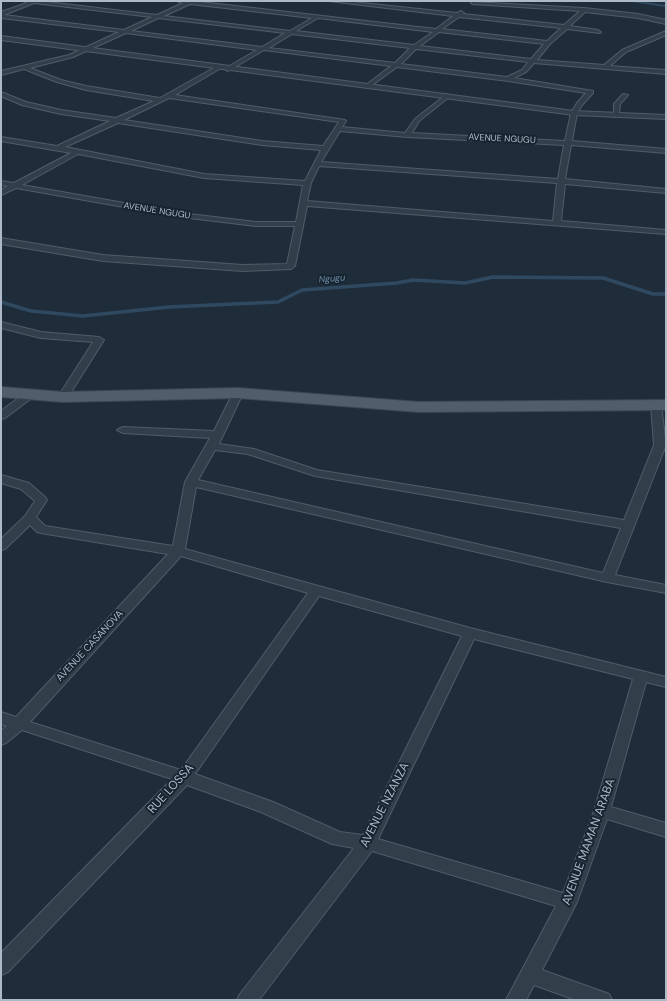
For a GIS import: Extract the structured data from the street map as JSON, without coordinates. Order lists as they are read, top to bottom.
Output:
{
  "streets": {
    "street": [
      "AVENUE NGUGU",
      "AVENUE CASANOVA",
      "RUE LOSSA",
      "AVENUE NZANZA",
      "AVENUE MAMAN ARABA"
    ]
  },
  "water": ["Ngugu"]
}
